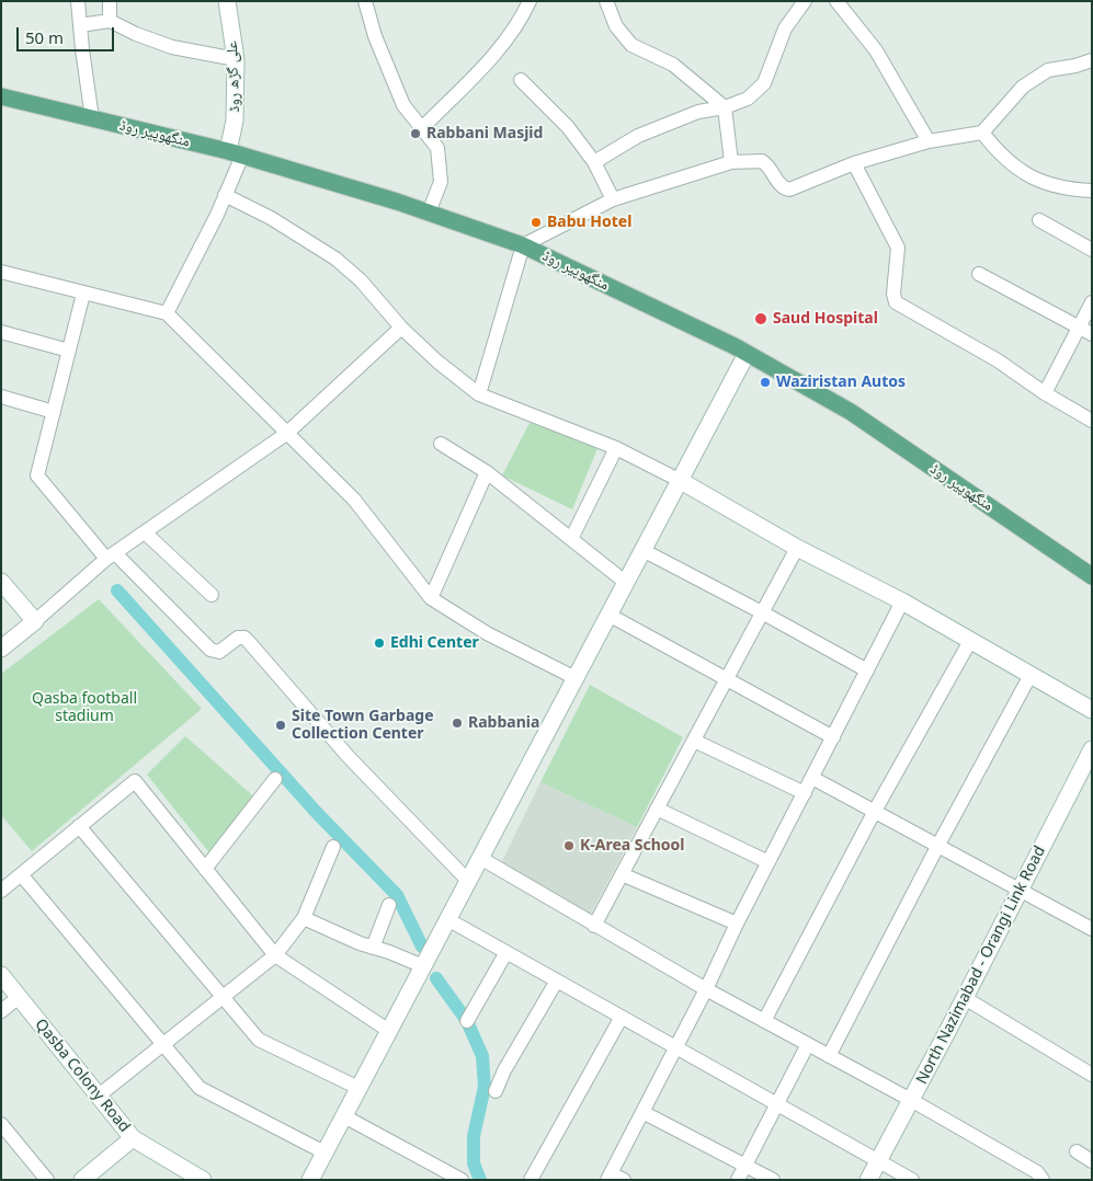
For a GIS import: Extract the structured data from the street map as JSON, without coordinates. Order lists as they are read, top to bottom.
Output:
{
  "streets": {
    "main road": ["منگھوپیر روڈ"],
    "street": ["علی گڑھ روڈ", "North Nazimabad - Orangi Link Road", "Qasba Colony Road"]
  },
  "crossings": [
    ["علی گڑھ روڈ", "منگھوپیر روڈ"]
  ],
  "parks": ["Qasba football stadium"],
  "places": [
    "Rabbani Masjid",
    "Babu Hotel",
    "Saud Hospital",
    "Waziristan Autos",
    "Edhi Center",
    "Rabbania",
    "Site Town Garbage Collection Center",
    "K-Area School"
  ],
  "scale_bar": "50 m"
}
